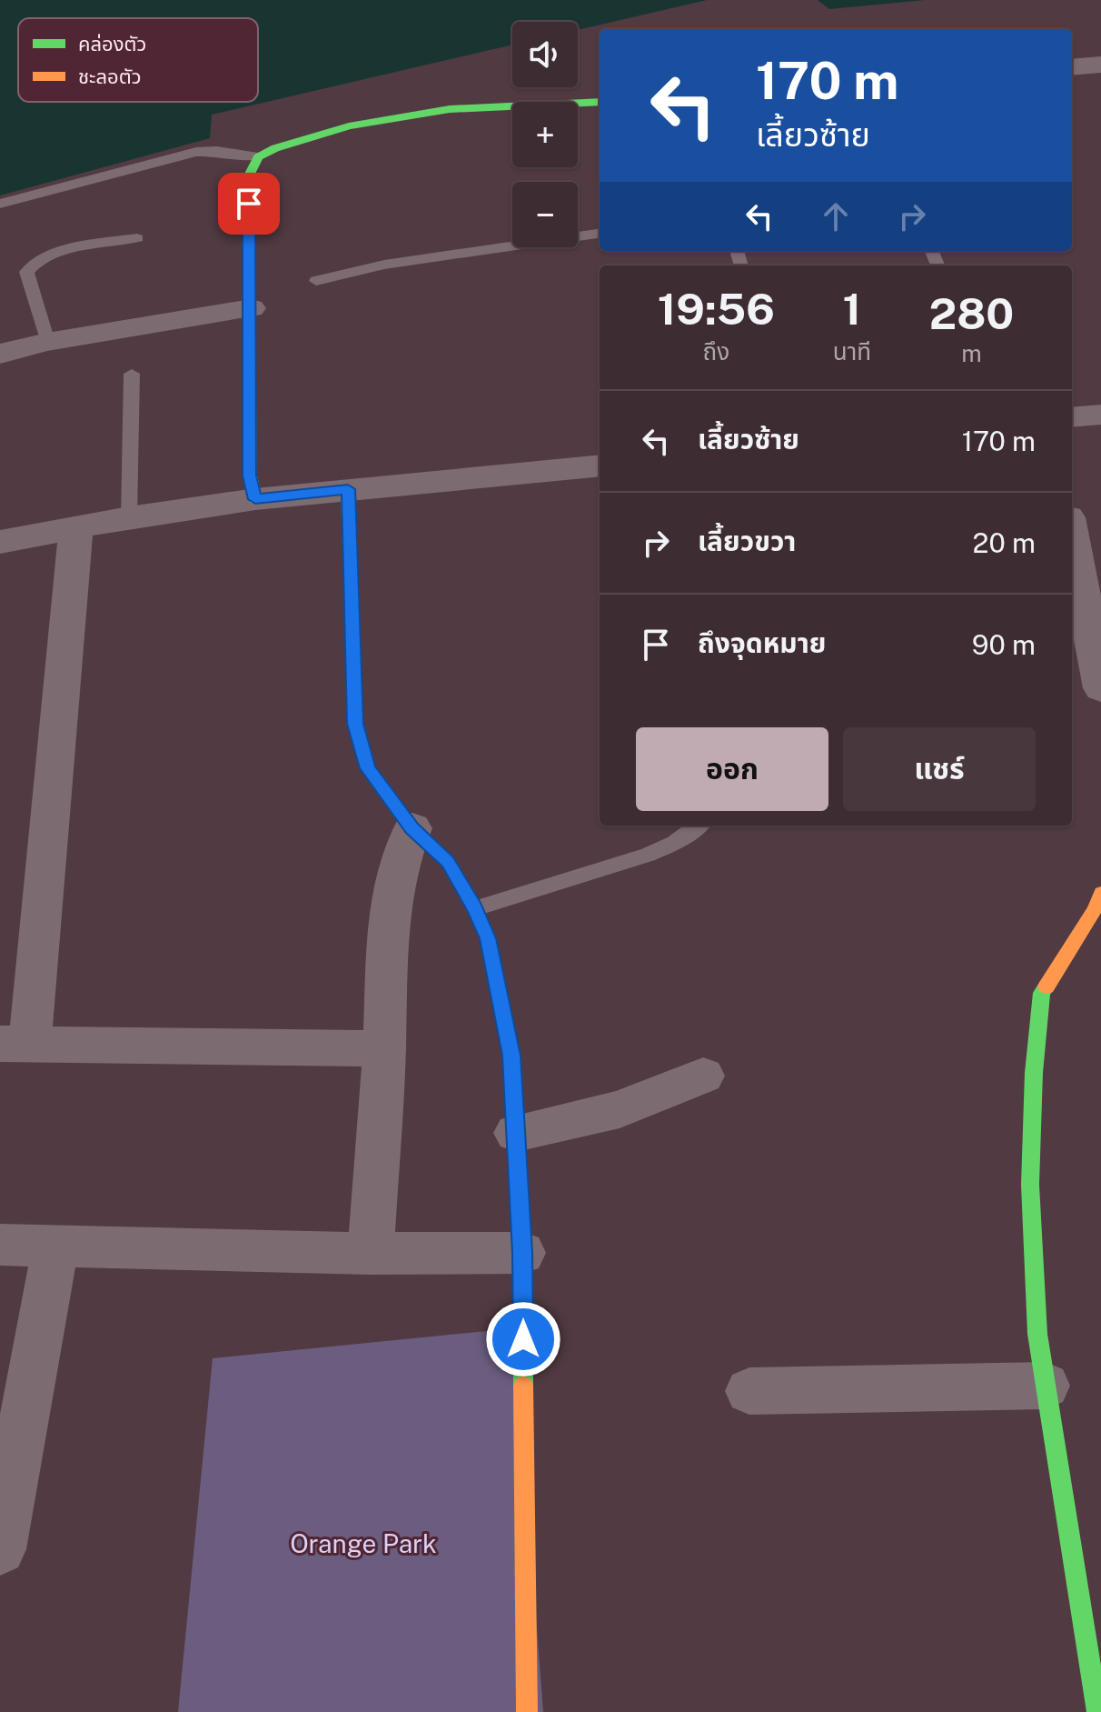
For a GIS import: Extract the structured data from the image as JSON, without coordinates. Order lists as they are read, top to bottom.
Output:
{
  "parks": ["Orange Park"],
  "legend": ["คล่องตัว", "ชะลอตัว"],
  "page": {
    "map_buttons": ["+", "−"],
    "turn": ["170 m", "เลี้ยวซ้าย"],
    "eta": [
      "19:56",
      "ถึง",
      "1",
      "นาที",
      "280",
      "m"
    ],
    "list": [
      {
        "name": "เลี้ยวซ้าย",
        "value": "170 m"
      },
      {
        "name": "เลี้ยวขวา",
        "value": "20 m"
      },
      {
        "name": "ถึงจุดหมาย",
        "value": "90 m"
      }
    ],
    "buttons": ["ออก", "แชร์"]
  }
}
